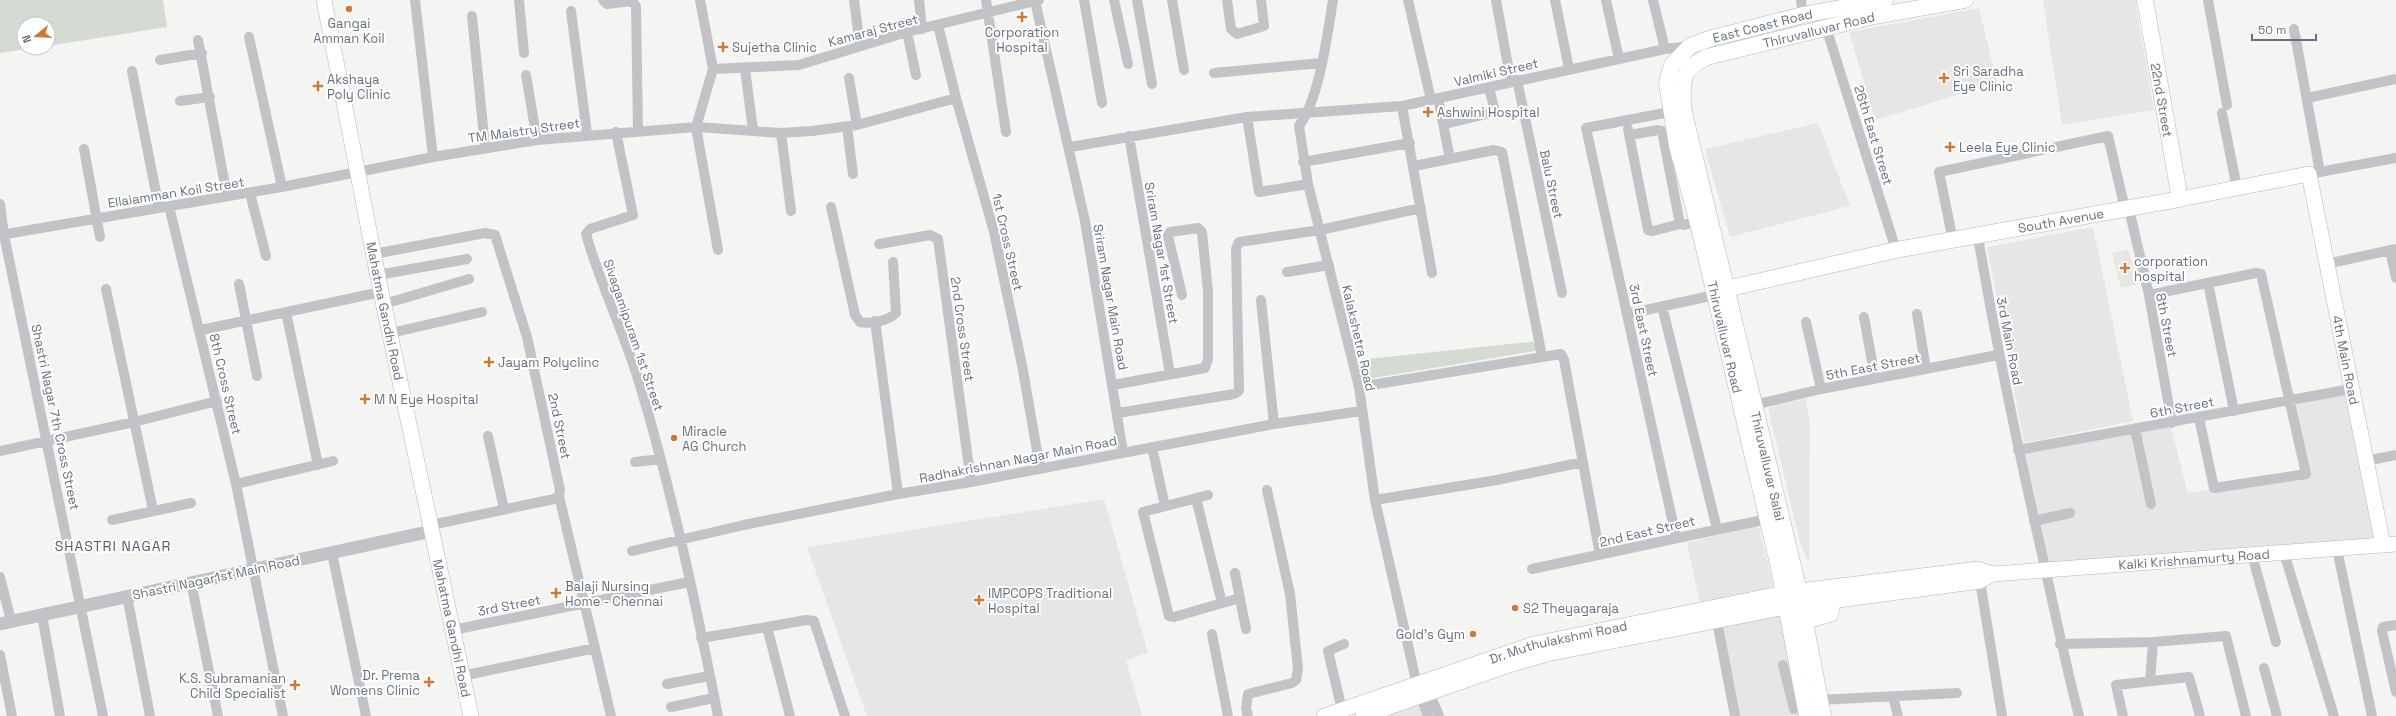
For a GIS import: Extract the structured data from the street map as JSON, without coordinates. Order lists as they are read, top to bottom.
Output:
{
  "streets": {
    "main road": [
      "East Coast Road",
      "Thiruvalluvar Road",
      "22nd Street",
      "South Avenue",
      "Mahatma Gandhi Road",
      "4th Main Road",
      "Thiruvalluvar Salai",
      "Kalki Krishnamurty Road",
      "Dr. Muthulakshmi Road"
    ],
    "street": [
      "Kamaraj Street",
      "Valmiki Street",
      "TM Maistry Street",
      "26th East Street",
      "Balu Street",
      "Ellaiamman Koil Street",
      "1st Cross Street",
      "Sriram Nagar 1st Street",
      "Sriram Nagar Main Road",
      "8th Street",
      "2nd Cross Street",
      "3rd East Street",
      "Sivagamipuram 1st Street",
      "Kalakshetra Road",
      "3rd Main Road",
      "5th East Street",
      "8th Cross Street",
      "6th Street",
      "Shastri Nagar 7th Cross Street",
      "2nd Street",
      "Radhakrishnan Nagar Main Road",
      "2nd East Street",
      "Shastri Nagar1st Main Road",
      "3rd Street"
    ]
  },
  "crossings": [
    ["East Coast Road", "Thiruvalluvar Road"],
    ["East Coast Road", "Valmiki Street"],
    ["Kamaraj Street", "1st Cross Street"],
    ["Kamaraj Street", "Sriram Nagar Main Road"],
    ["Thiruvalluvar Road", "Valmiki Street"],
    ["Thiruvalluvar Road", "26th East Street"],
    ["Thiruvalluvar Road", "South Avenue"],
    ["Thiruvalluvar Road", "Thiruvalluvar Salai"],
    ["Thiruvalluvar Road", "2nd East Street"],
    ["Thiruvalluvar Road", "Kalki Krishnamurty Road"],
    ["Thiruvalluvar Road", "Dr. Muthulakshmi Road"],
    ["Valmiki Street", "Balu Street"],
    ["Valmiki Street", "Sriram Nagar 1st Street"],
    ["Valmiki Street", "Kalakshetra Road"],
    ["22nd Street", "South Avenue"],
    ["TM Maistry Street", "Ellaiamman Koil Street"],
    ["TM Maistry Street", "1st Cross Street"],
    ["TM Maistry Street", "Mahatma Gandhi Road"],
    ["TM Maistry Street", "Sivagamipuram 1st Street"],
    ["26th East Street", "South Avenue"],
    ["Ellaiamman Koil Street", "Mahatma Gandhi Road"],
    ["Ellaiamman Koil Street", "8th Cross Street"],
    ["Ellaiamman Koil Street", "Shastri Nagar 7th Cross Street"],
    ["South Avenue", "8th Street"],
    ["South Avenue", "3rd Main Road"],
    ["South Avenue", "4th Main Road"],
    ["South Avenue", "Thiruvalluvar Salai"],
    ["1st Cross Street", "Radhakrishnan Nagar Main Road"],
    ["Sriram Nagar Main Road", "Radhakrishnan Nagar Main Road"],
    ["Mahatma Gandhi Road", "2nd Street"],
    ["Mahatma Gandhi Road", "Shastri Nagar1st Main Road"],
    ["Mahatma Gandhi Road", "3rd Street"],
    ["8th Street", "6th Street"],
    ["2nd Cross Street", "Radhakrishnan Nagar Main Road"],
    ["3rd East Street", "2nd East Street"],
    ["Sivagamipuram 1st Street", "Radhakrishnan Nagar Main Road"],
    ["Sivagamipuram 1st Street", "3rd Street"],
    ["Kalakshetra Road", "Radhakrishnan Nagar Main Road"],
    ["Kalakshetra Road", "Dr. Muthulakshmi Road"],
    ["3rd Main Road", "5th East Street"],
    ["3rd Main Road", "6th Street"],
    ["3rd Main Road", "Kalki Krishnamurty Road"],
    ["4th Main Road", "6th Street"],
    ["4th Main Road", "Kalki Krishnamurty Road"],
    ["5th East Street", "Thiruvalluvar Salai"],
    ["8th Cross Street", "Shastri Nagar1st Main Road"],
    ["Shastri Nagar 7th Cross Street", "Shastri Nagar1st Main Road"],
    ["2nd Street", "3rd Street"],
    ["Thiruvalluvar Salai", "Kalki Krishnamurty Road"],
    ["Thiruvalluvar Salai", "Dr. Muthulakshmi Road"],
    ["Kalki Krishnamurty Road", "Dr. Muthulakshmi Road"]
  ],
  "districts": ["SHASTRI NAGAR"],
  "places": {
    "other": [
      "Gangai Amman Koil",
      "Miracle AG Church",
      "S2 Theyagaraja",
      "Gold's Gym"
    ],
    "health": [
      "Corporation Hospital",
      "Sujetha Clinic",
      "Sri Saradha Eye Clinic",
      "Akshaya Poly Clinic",
      "Ashwini Hospital",
      "Leela Eye Clinic",
      "corporation hospital",
      "Jayam Polyclinc",
      "M N Eye Hospital",
      "Balaji Nursing Home - Chennai",
      "IMPCOPS Traditional Hospital",
      "Dr. Prema Womens Clinic",
      "K.S. Subramanian Child Specialist"
    ]
  },
  "scale_bar": "50 m",
  "north": "left"
}
